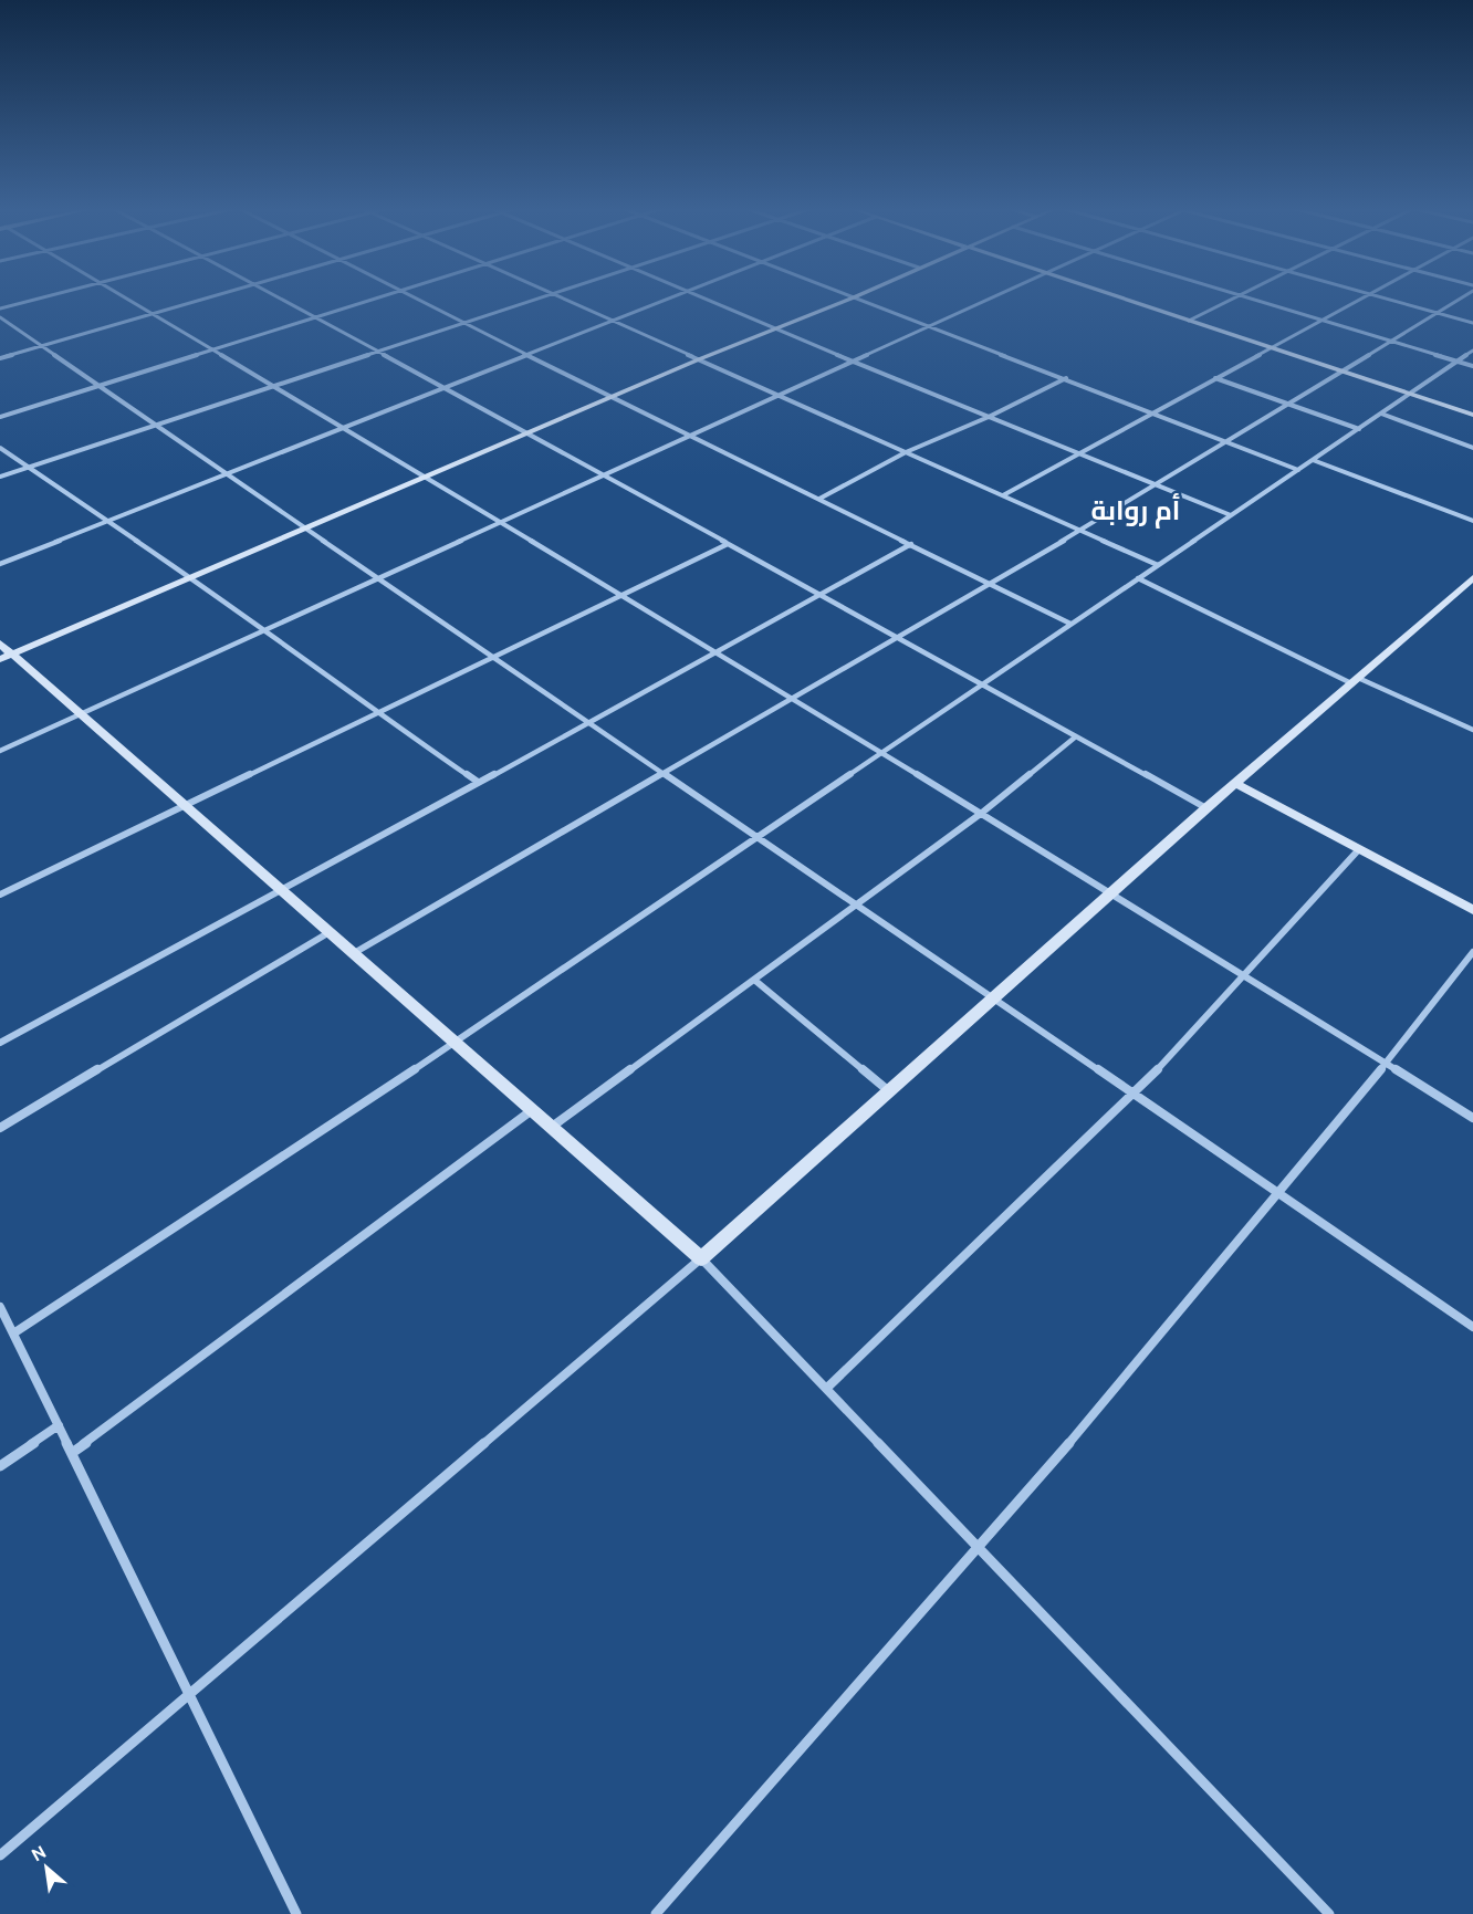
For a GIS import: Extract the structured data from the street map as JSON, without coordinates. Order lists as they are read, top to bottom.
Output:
{
  "districts": ["أم روابة"],
  "north": "top left"
}
